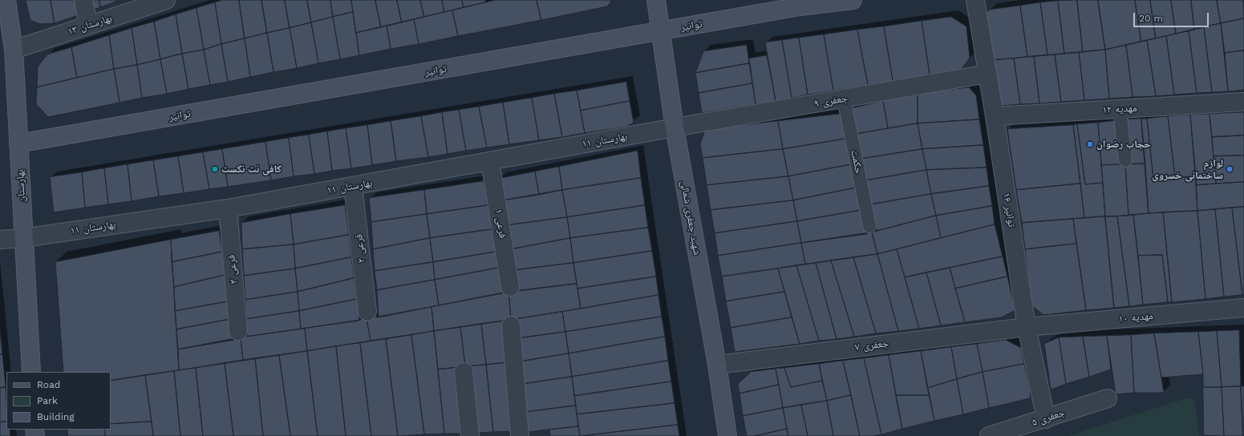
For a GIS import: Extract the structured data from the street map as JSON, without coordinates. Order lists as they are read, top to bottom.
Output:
{
  "streets": {
    "street": [
      "بهارستان ۱۳",
      "توانیر",
      "جعفری ۹",
      "مهدیه ۱۲",
      "بهارستان ۱۱",
      "بهارستان",
      "توانیر ۱۶",
      "شهید جعفری شمالی",
      "فرعی ۱",
      "فرعی ۲",
      "فرعی ۳",
      "مهدیه ۱۰",
      "جعفری ۷",
      "جعفری ۵"
    ],
    "lane": ["حکمت"]
  },
  "crossings": [
    ["بهارستان ۱۳", "بهارستان"],
    ["توانیر", "بهارستان"],
    ["توانیر", "شهید جعفری شمالی"],
    ["جعفری ۹", "بهارستان ۱۱"],
    ["جعفری ۹", "حکمت"],
    ["جعفری ۹", "توانیر ۱۶"],
    ["جعفری ۹", "شهید جعفری شمالی"],
    ["مهدیه ۱۲", "توانیر ۱۶"],
    ["بهارستان ۱۱", "بهارستان"],
    ["بهارستان ۱۱", "شهید جعفری شمالی"],
    ["بهارستان ۱۱", "فرعی ۱"],
    ["بهارستان ۱۱", "فرعی ۲"],
    ["بهارستان ۱۱", "فرعی ۳"],
    ["توانیر ۱۶", "مهدیه ۱۰"],
    ["توانیر ۱۶", "جعفری ۷"],
    ["توانیر ۱۶", "جعفری ۵"],
    ["شهید جعفری شمالی", "جعفری ۷"],
    ["مهدیه ۱۰", "جعفری ۷"]
  ],
  "places": ["حجاب رضوان", "کافی نت نکست", "لوازم ساختمانی خسروی"],
  "legend": ["Road", "Park", "Building"],
  "scale_bar": "20 m"
}
